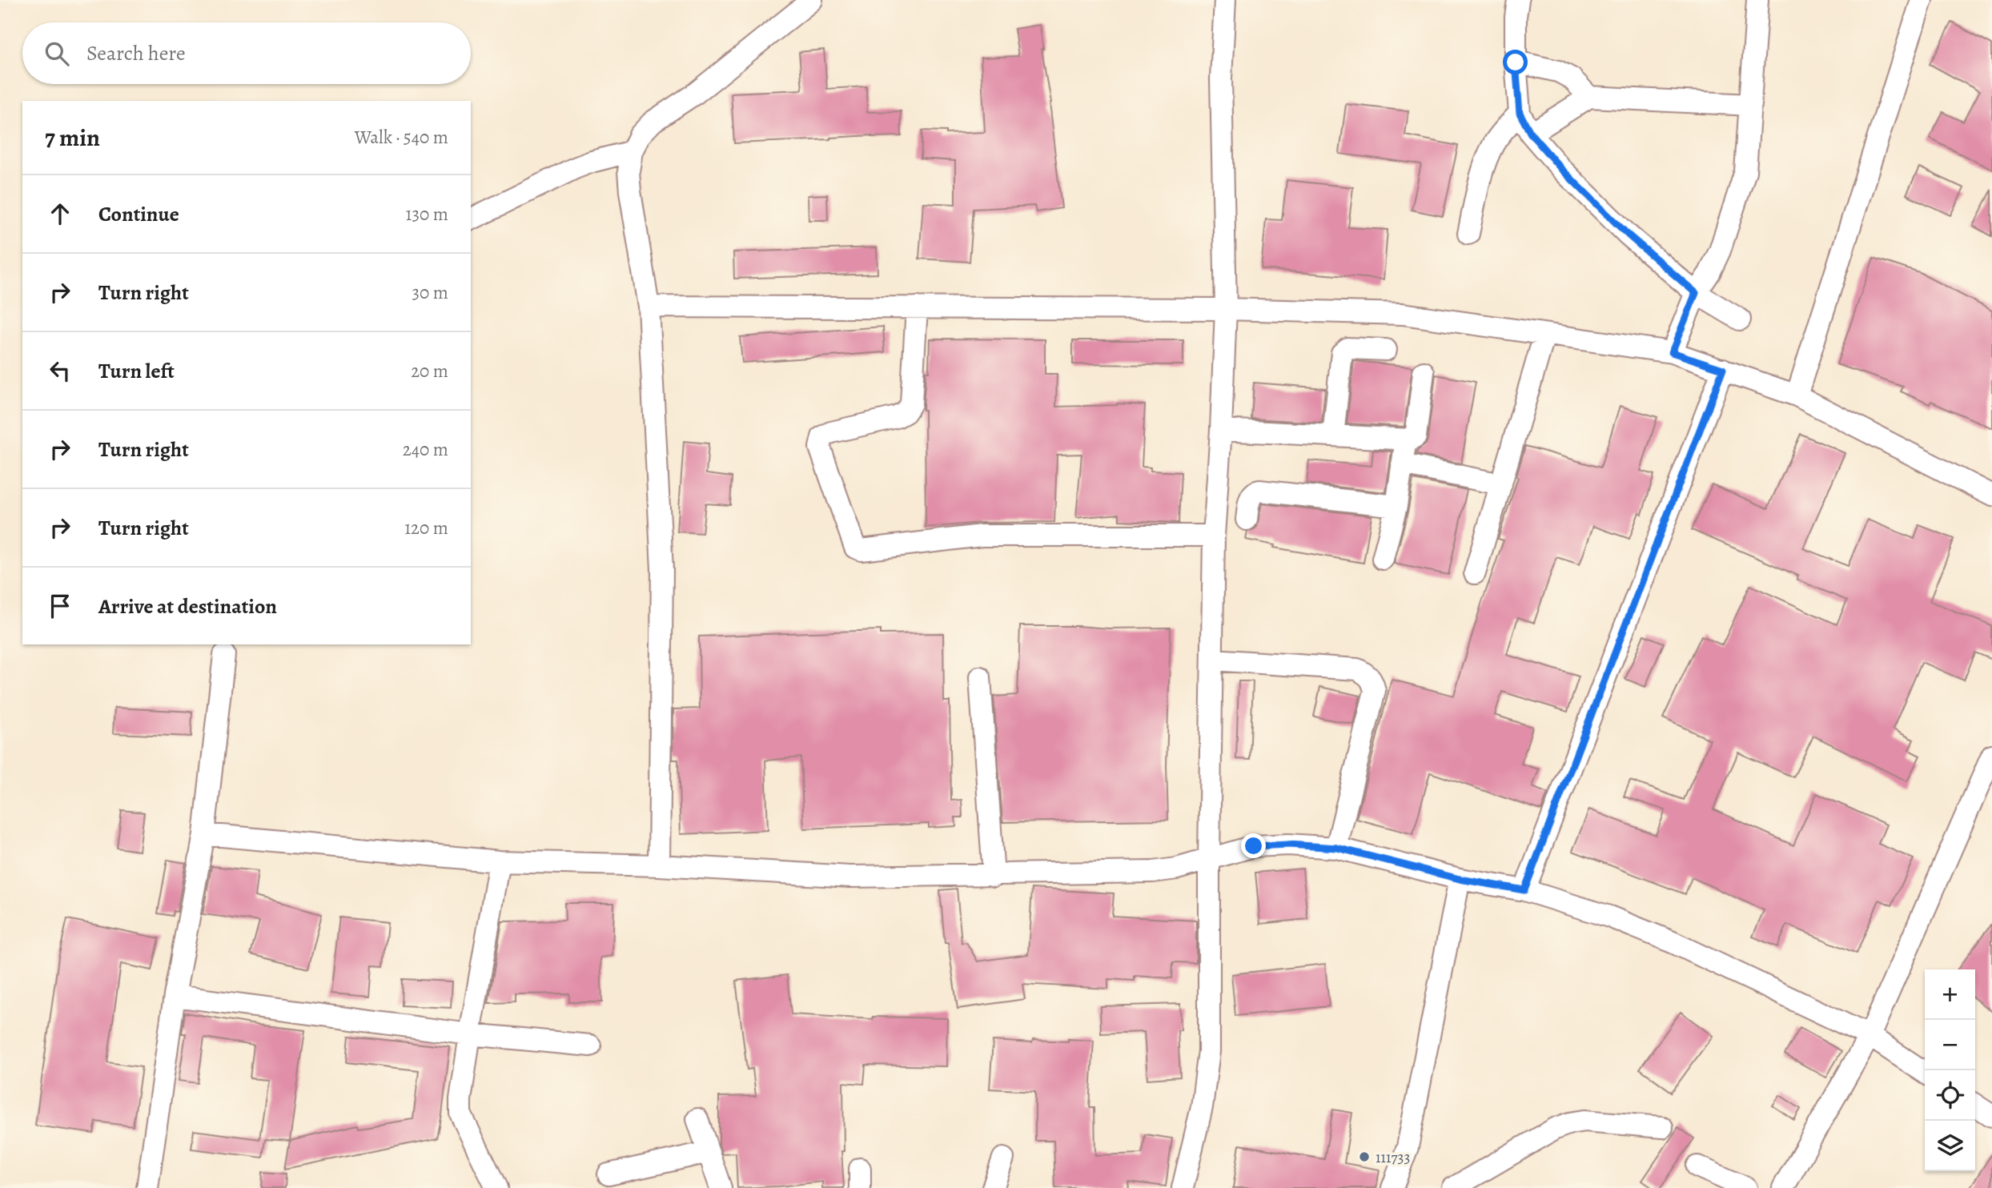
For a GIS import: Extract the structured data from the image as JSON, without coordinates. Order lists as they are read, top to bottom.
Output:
{
  "places": ["111733"],
  "page": {
    "search": "Search here",
    "heading": ["7 min", "Walk · 540 m"],
    "list": [
      ["Continue", "130 m"],
      ["Turn right", "30 m"],
      ["Turn left", "20 m"],
      ["Turn right", "240 m"],
      ["Turn right", "120 m"],
      "Arrive at destination"
    ],
    "map_buttons": ["+", "−"]
  }
}
